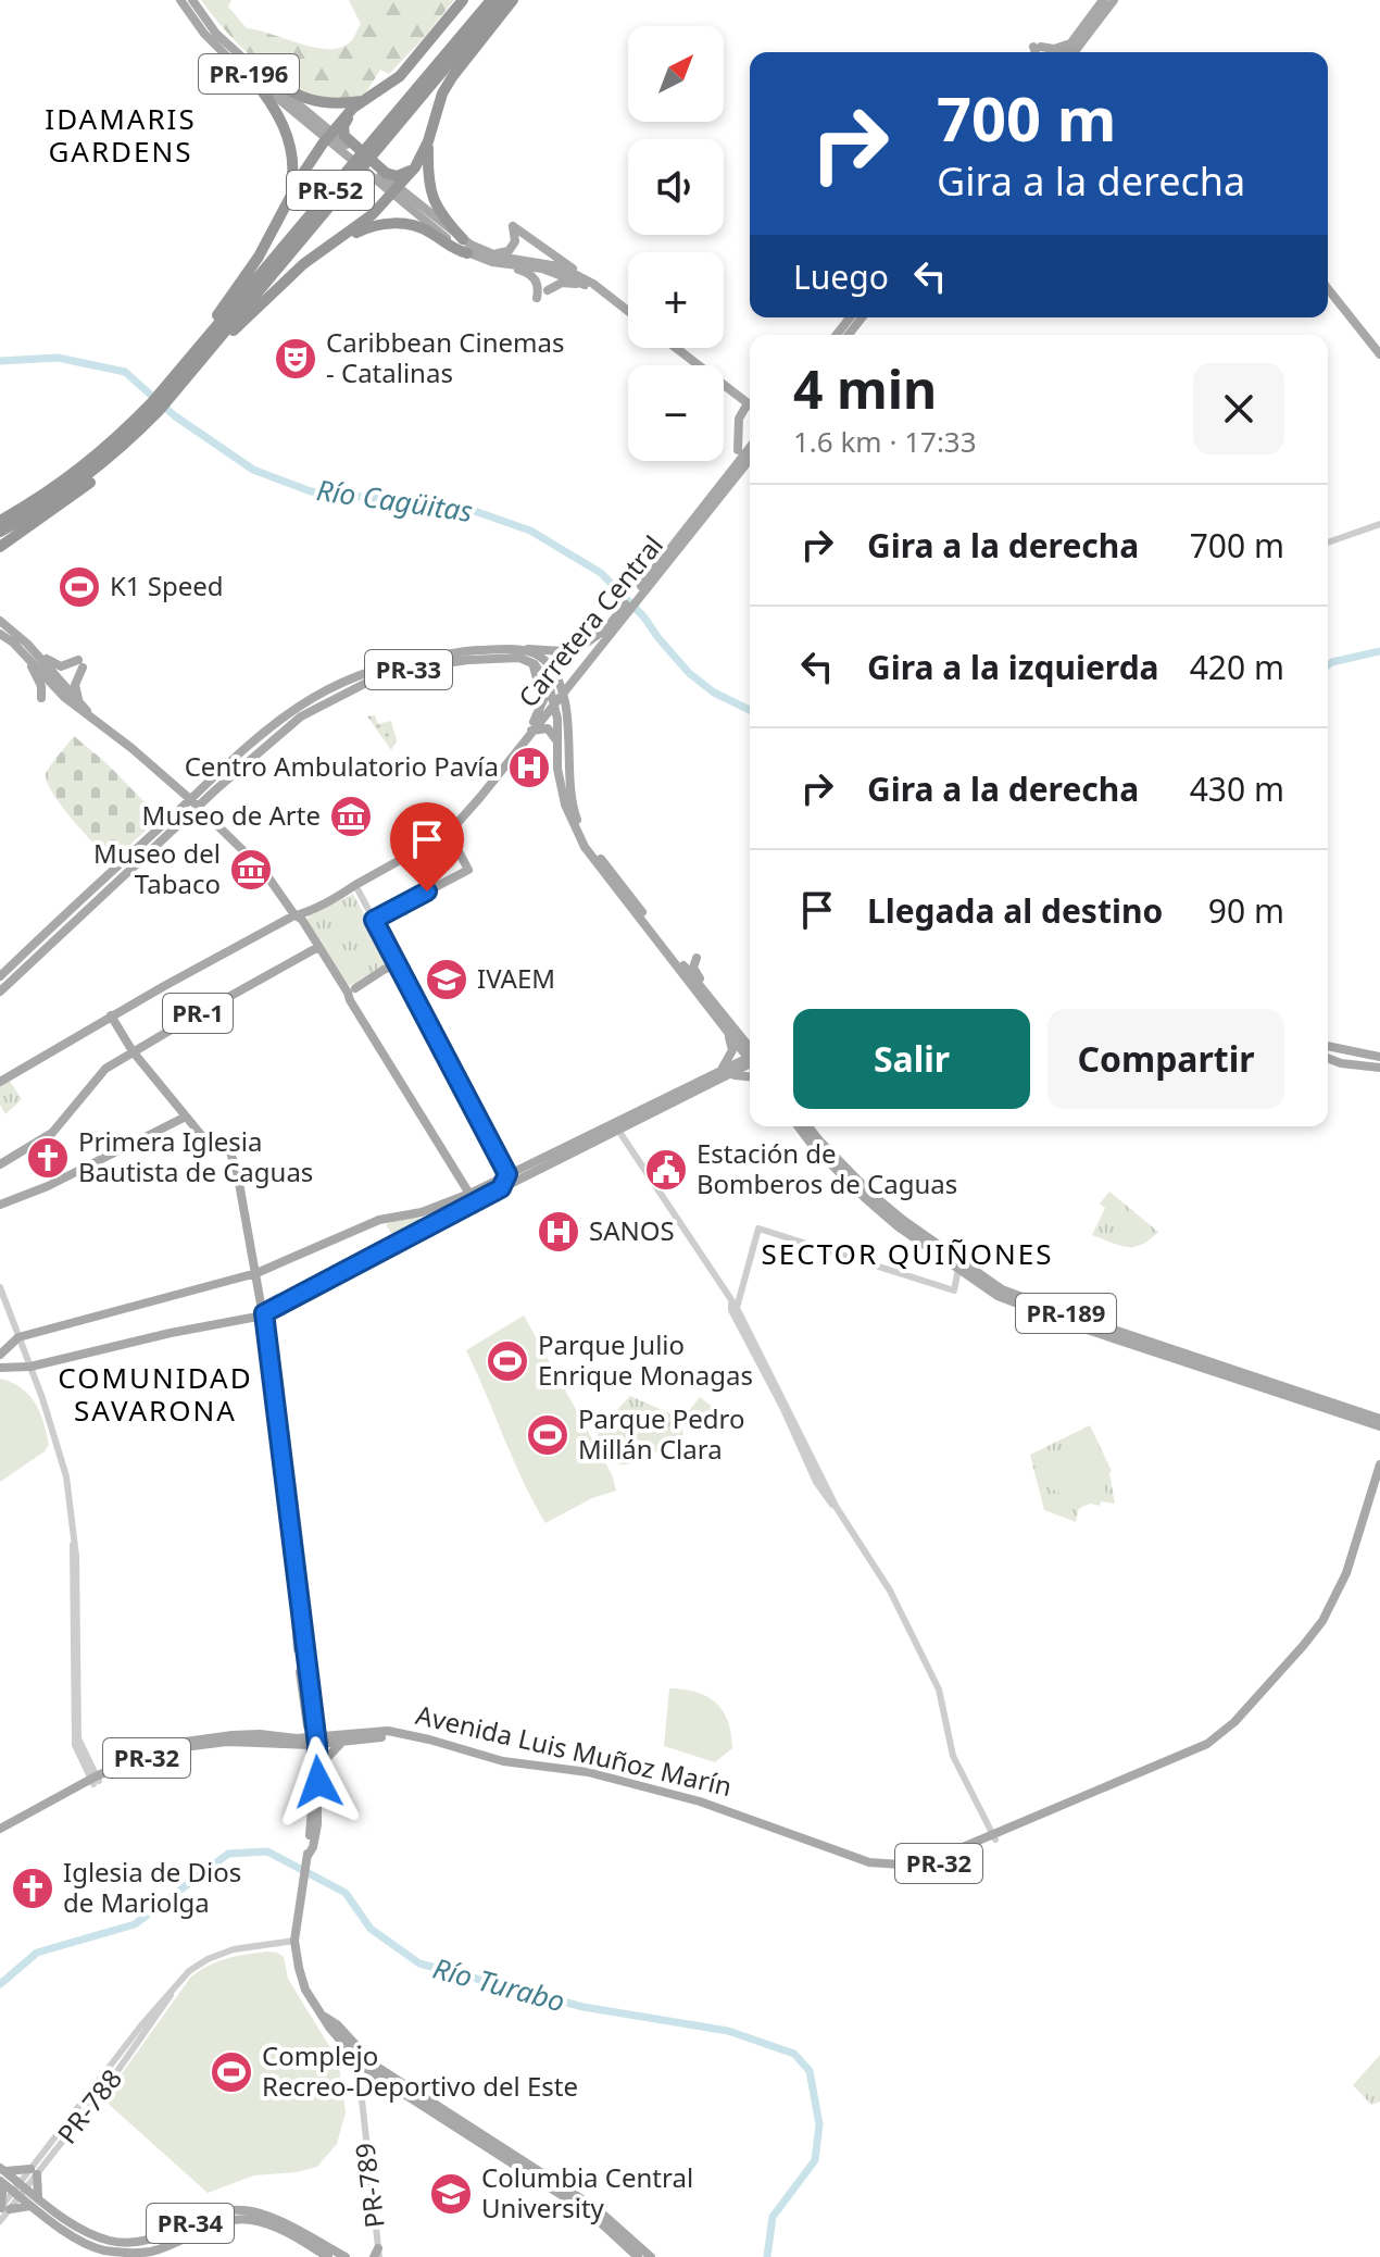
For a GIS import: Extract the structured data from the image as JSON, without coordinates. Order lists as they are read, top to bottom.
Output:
{
  "streets": {
    "highway": ["PR-52"],
    "main road": [
      "PR-196",
      "Carretera Central",
      "PR-33",
      "PR-1",
      "PR-189",
      "Avenida Luis Muñoz Marín",
      "PR-32",
      "PR-34"
    ],
    "street": ["PR-788", "PR-789"]
  },
  "crossings": [
    ["Carretera Central", "PR-1"],
    ["PR-788", "PR-34"]
  ],
  "districts": ["IDAMARIS GARDENS", "SECTOR QUIÑONES", "COMUNIDAD SAVARONA"],
  "water": ["Río Cagüitas", "Río Turabo"],
  "places": {
    "theatre": ["Caribbean Cinemas - Catalinas"],
    "sports": [
      "K1 Speed",
      "Parque Julio Enrique Monagas",
      "Parque Pedro Millán Clara",
      "Complejo Recreo-Deportivo del Este"
    ],
    "hospital": ["Centro Ambulatorio Pavía", "SANOS"],
    "museum": ["Museo de Arte", "Museo del Tabaco"],
    "school or university": ["IVAEM", "Columbia Central University"],
    "church": ["Primera Iglesia Bautista de Caguas", "Iglesia de Dios de Mariolga"],
    "public building": ["Estación de Bomberos de Caguas"]
  },
  "north": "top right",
  "page": {
    "map_buttons": ["+", "−"],
    "turn": ["700 m", "Gira a la derecha"],
    "then": "Luego",
    "heading": ["4 min", "1.6 km · 17:33"],
    "list": [
      {
        "name": "Gira a la derecha",
        "value": "700 m"
      },
      {
        "name": "Gira a la izquierda",
        "value": "420 m"
      },
      {
        "name": "Gira a la derecha",
        "value": "430 m"
      },
      {
        "name": "Llegada al destino",
        "value": "90 m"
      }
    ],
    "buttons": ["Salir", "Compartir"]
  }
}
